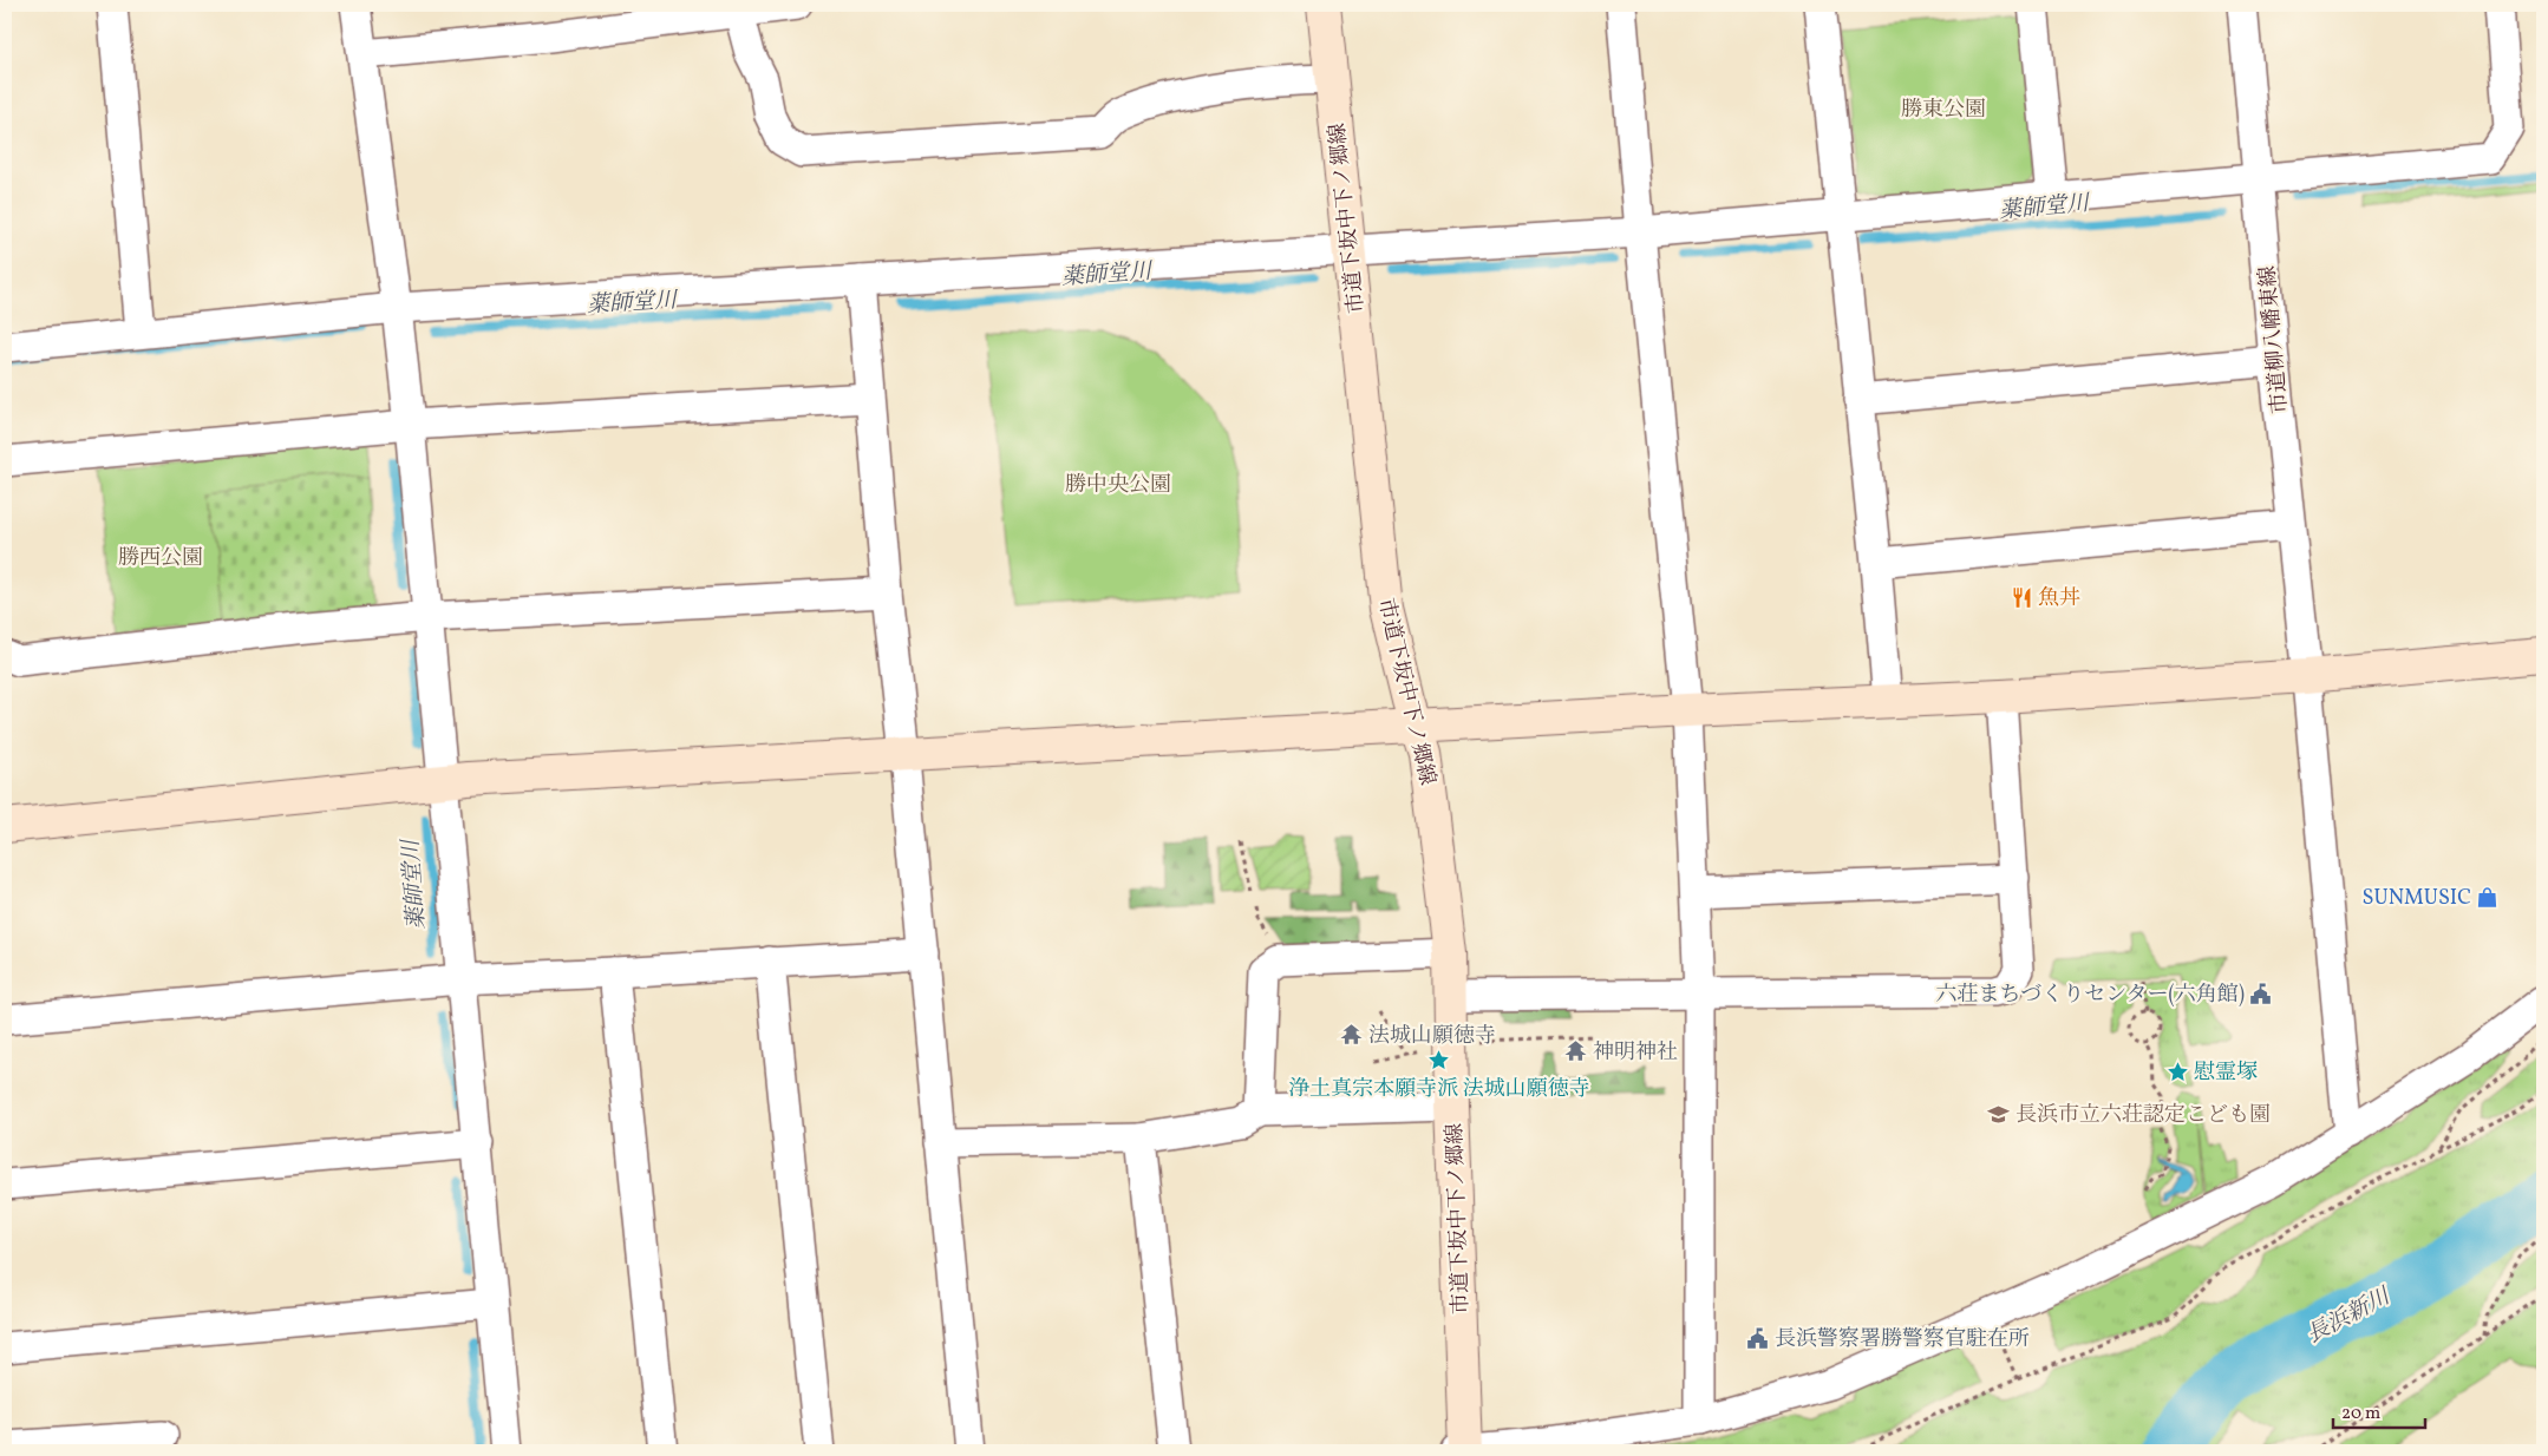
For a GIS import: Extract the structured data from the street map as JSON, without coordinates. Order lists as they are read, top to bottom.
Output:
{
  "streets": {
    "street": ["市道下坂中下ノ郷線", "市道柳八幡東線"]
  },
  "water": ["薬師堂川", "長浜新川"],
  "parks": ["勝東公園", "勝中央公園", "勝西公園"],
  "places": {
    "restaurant": ["魚丼"],
    "shop": ["SUNMUSIC"],
    "public building": ["六荘まちづくりセンター(六角館)", "長浜警察署勝警察官駐在所"],
    "temple": ["法城山願徳寺", "神明神社"],
    "place": ["浄土真宗本願寺派 法城山願徳寺", "慰霊塚"],
    "school or university": ["長浜市立六荘認定こども園"]
  },
  "scale_bar": "20 m"
}
